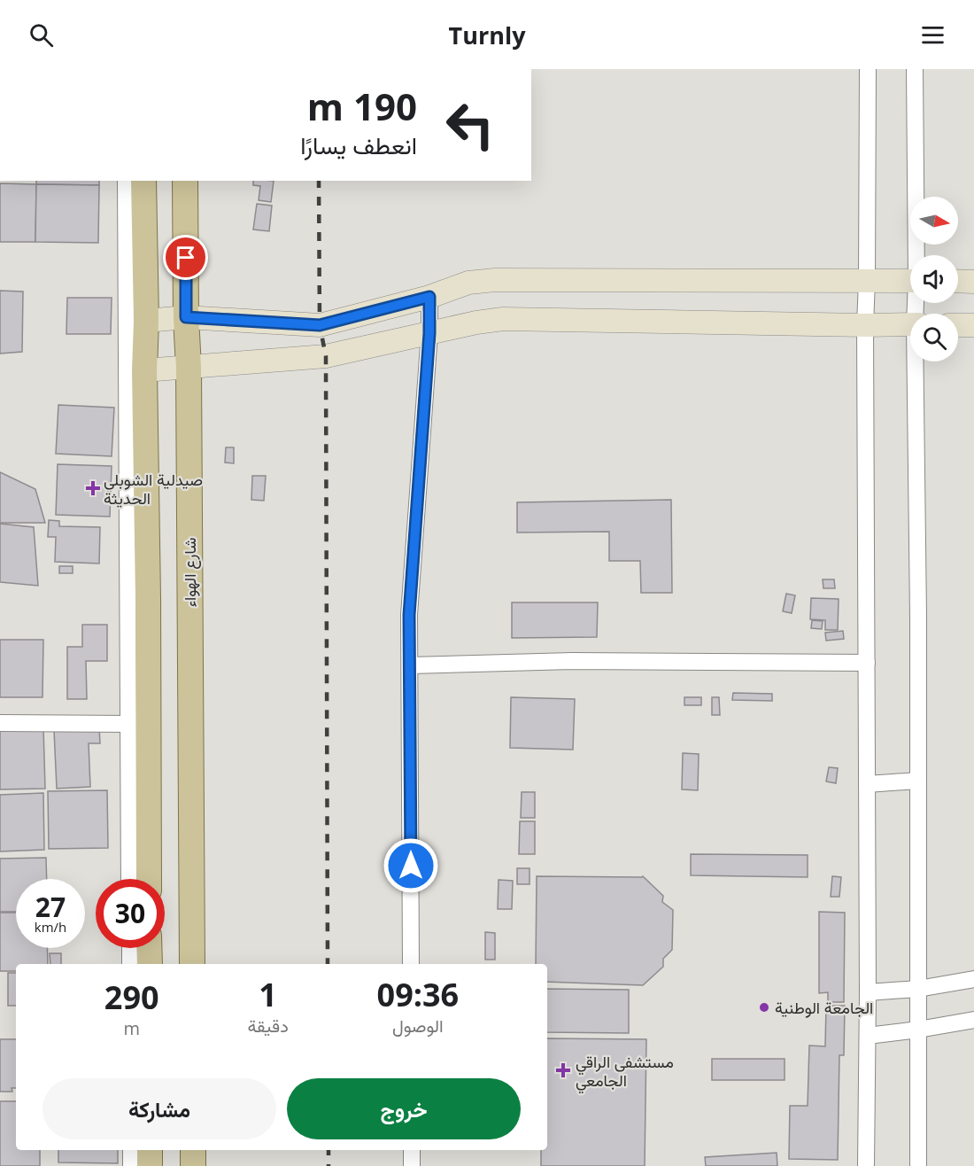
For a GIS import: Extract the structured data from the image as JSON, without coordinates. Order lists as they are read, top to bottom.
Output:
{
  "streets": {
    "main road": ["شارع الهواء"]
  },
  "places": {
    "health": ["صيدلية الشوبلي الحديثة", "مستشفى الراقي الجامعي"],
    "other": ["الجامعة الوطنية"]
  },
  "north": "right",
  "page": {
    "header": "Turnly",
    "turn": ["190 m", "انعطف يسارًا"],
    "speed": "27 km/h",
    "limit": "30",
    "eta": [
      "09:36",
      "الوصول",
      "1",
      "دقيقة",
      "290",
      "m"
    ],
    "buttons": ["خروج", "مشاركة"]
  }
}
